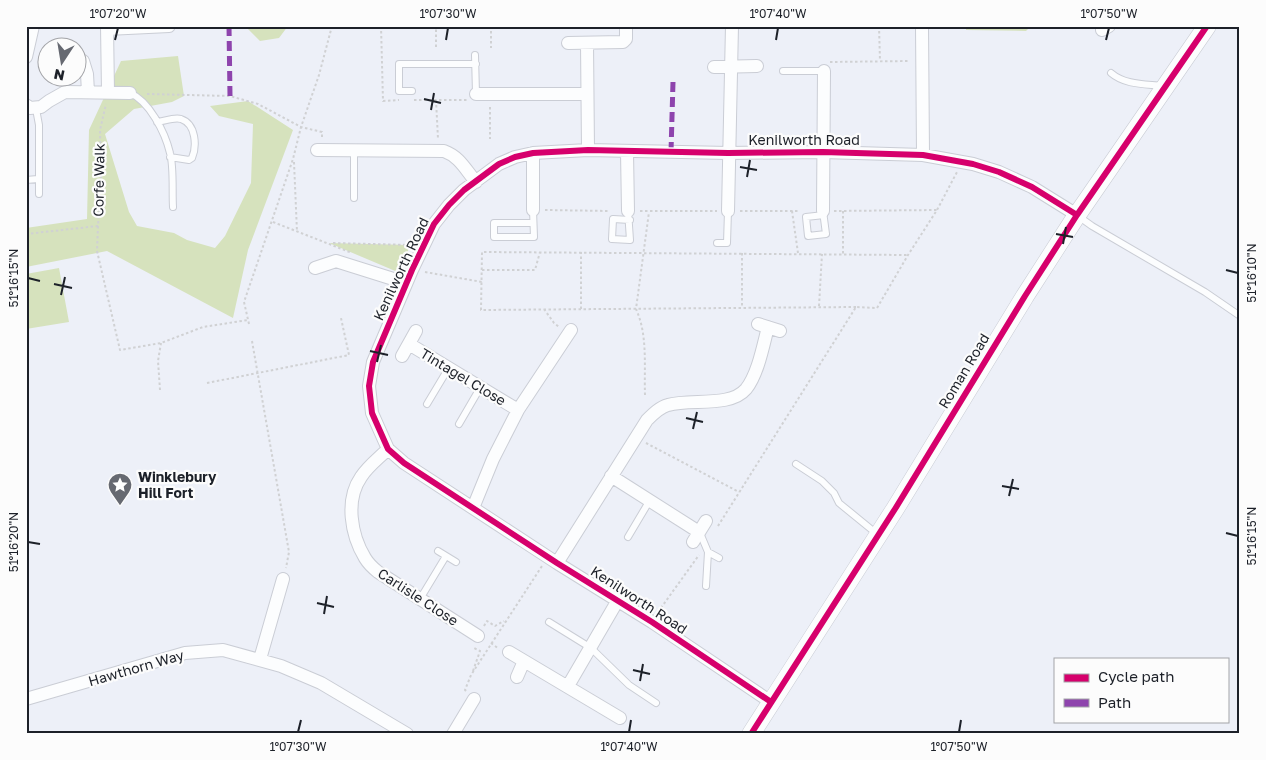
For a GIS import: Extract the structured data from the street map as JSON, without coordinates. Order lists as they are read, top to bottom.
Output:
{
  "streets": {
    "street": [
      "Kenilworth Road",
      "Roman Road",
      "Tintagel Close",
      "Carlisle Close",
      "Hawthorn Way"
    ],
    "path": ["Corfe Walk"]
  },
  "crossings": [
    ["Kenilworth Road", "Roman Road"],
    ["Kenilworth Road", "Tintagel Close"],
    ["Kenilworth Road", "Carlisle Close"]
  ],
  "places": {
    "place": ["Winklebury Hill Fort"]
  },
  "legend": ["Cycle path", "Path"],
  "north": "bottom",
  "coordinates": [
    "1°07'20\"W",
    "1°07'30\"W",
    "1°07'40\"W",
    "1°07'50\"W",
    "51°16'10\"N",
    "51°16'15\"N",
    "51°16'20\"N"
  ]
}
